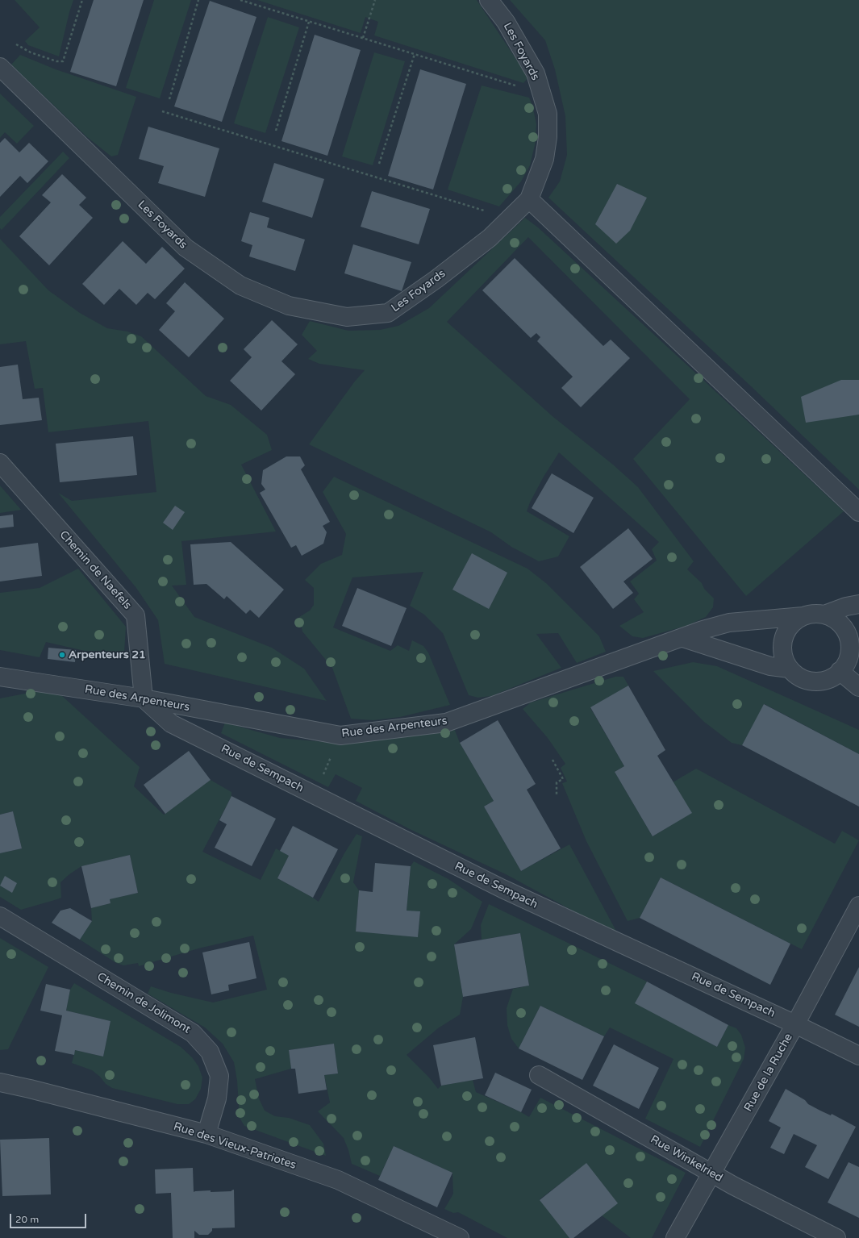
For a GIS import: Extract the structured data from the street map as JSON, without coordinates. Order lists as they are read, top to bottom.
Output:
{
  "streets": {
    "street": [
      "Les Foyards",
      "Chemin de Naefels",
      "Rue des Arpenteurs",
      "Rue de Sempach",
      "Chemin de Jolimont",
      "Rue de la Ruche",
      "Rue des Vieux-Patriotes",
      "Rue Winkelried"
    ]
  },
  "crossings": [
    ["Chemin de Naefels", "Rue des Arpenteurs"],
    ["Chemin de Naefels", "Rue de Sempach"],
    ["Rue des Arpenteurs", "Rue de Sempach"],
    ["Rue de Sempach", "Rue de la Ruche"],
    ["Chemin de Jolimont", "Rue des Vieux-Patriotes"],
    ["Rue de la Ruche", "Rue Winkelried"]
  ],
  "places": ["Arpenteurs 21"],
  "scale_bar": "20 m"
}
